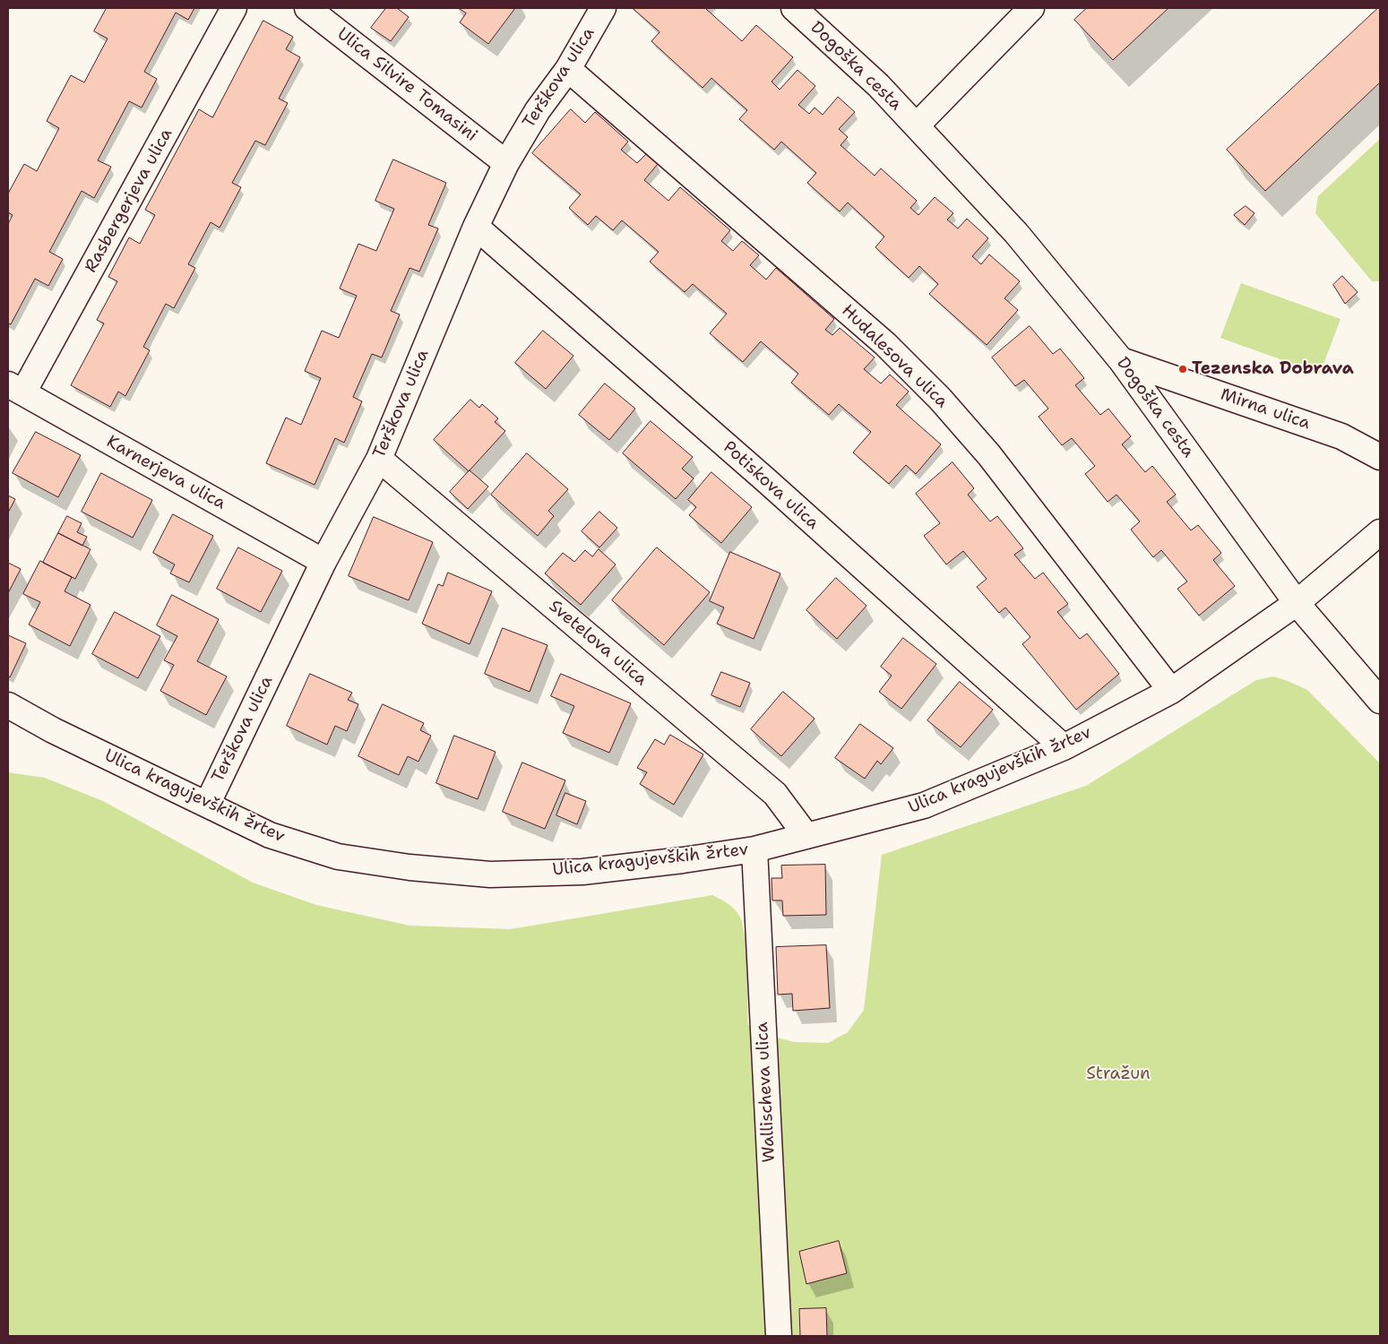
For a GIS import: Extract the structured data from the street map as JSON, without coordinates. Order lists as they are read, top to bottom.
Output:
{
  "streets": {
    "street": [
      "Dogoška cesta",
      "Terškova ulica",
      "Ulica Silvire Tomasini",
      "Rasbergerjeva ulica",
      "Hudalesova ulica",
      "Mirna ulica",
      "Karnerjeva ulica",
      "Potiskova ulica",
      "Svetelova ulica",
      "Ulica kragujevških žrtev",
      "Wallischeva ulica"
    ]
  },
  "crossings": [
    ["Dogoška cesta", "Mirna ulica"],
    ["Dogoška cesta", "Ulica kragujevških žrtev"],
    ["Terškova ulica", "Ulica Silvire Tomasini"],
    ["Terškova ulica", "Hudalesova ulica"],
    ["Terškova ulica", "Karnerjeva ulica"],
    ["Terškova ulica", "Potiskova ulica"],
    ["Terškova ulica", "Svetelova ulica"],
    ["Terškova ulica", "Ulica kragujevških žrtev"],
    ["Rasbergerjeva ulica", "Karnerjeva ulica"],
    ["Hudalesova ulica", "Ulica kragujevških žrtev"],
    ["Potiskova ulica", "Ulica kragujevških žrtev"],
    ["Svetelova ulica", "Ulica kragujevških žrtev"],
    ["Ulica kragujevških žrtev", "Wallischeva ulica"]
  ],
  "parks": ["Stražun"],
  "places": ["Tezenska Dobrava"]
}
